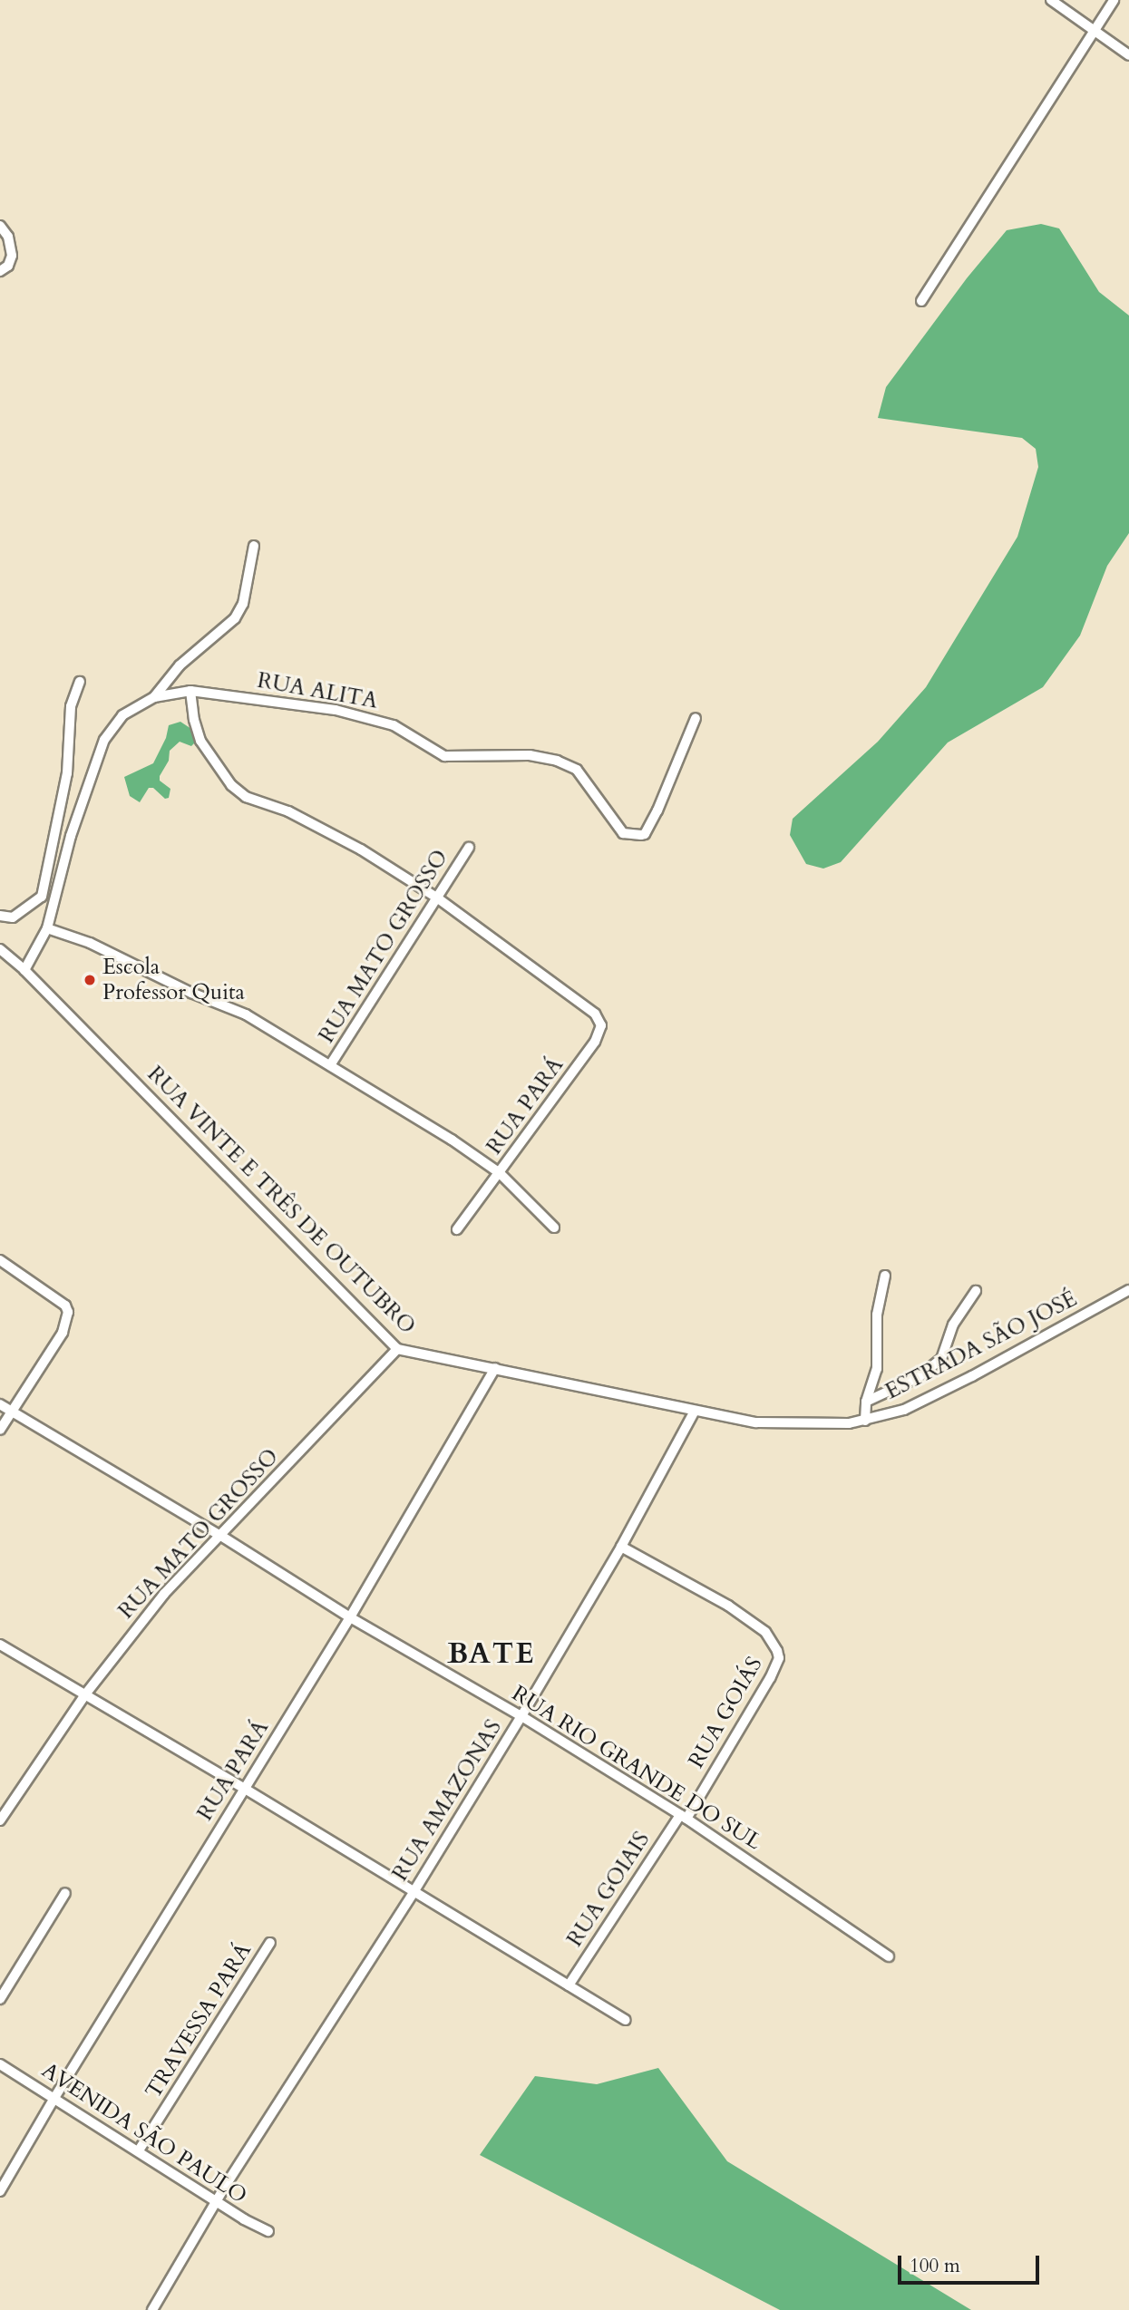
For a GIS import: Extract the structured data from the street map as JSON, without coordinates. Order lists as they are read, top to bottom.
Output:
{
  "streets": {
    "street": [
      "RUA ALITA",
      "RUA MATO GROSSO",
      "RUA PARÁ",
      "RUA VINTE E TRÊS DE OUTUBRO",
      "ESTRADA SÃO JOSÉ",
      "RUA GOIÁS",
      "RUA RIO GRANDE DO SUL",
      "RUA AMAZONAS",
      "RUA GOIAIS",
      "TRAVESSA PARÁ",
      "AVENIDA SÃO PAULO"
    ]
  },
  "crossings": [
    ["RUA ALITA", "RUA VINTE E TRÊS DE OUTUBRO"],
    ["RUA MATO GROSSO", "RUA PARÁ"],
    ["RUA MATO GROSSO", "RUA VINTE E TRÊS DE OUTUBRO"],
    ["RUA MATO GROSSO", "RUA RIO GRANDE DO SUL"],
    ["RUA PARÁ", "RUA VINTE E TRÊS DE OUTUBRO"],
    ["RUA PARÁ", "RUA RIO GRANDE DO SUL"],
    ["RUA PARÁ", "AVENIDA SÃO PAULO"],
    ["RUA VINTE E TRÊS DE OUTUBRO", "ESTRADA SÃO JOSÉ"],
    ["RUA VINTE E TRÊS DE OUTUBRO", "RUA AMAZONAS"],
    ["ESTRADA SÃO JOSÉ", "RUA AMAZONAS"],
    ["RUA GOIÁS", "RUA RIO GRANDE DO SUL"],
    ["RUA GOIÁS", "RUA AMAZONAS"],
    ["RUA GOIÁS", "RUA GOIAIS"],
    ["RUA RIO GRANDE DO SUL", "RUA AMAZONAS"],
    ["RUA RIO GRANDE DO SUL", "RUA GOIAIS"],
    ["RUA AMAZONAS", "AVENIDA SÃO PAULO"],
    ["TRAVESSA PARÁ", "AVENIDA SÃO PAULO"]
  ],
  "districts": ["BATE"],
  "places": ["Escola Professor Quita"],
  "scale_bar": "100 m"
}
